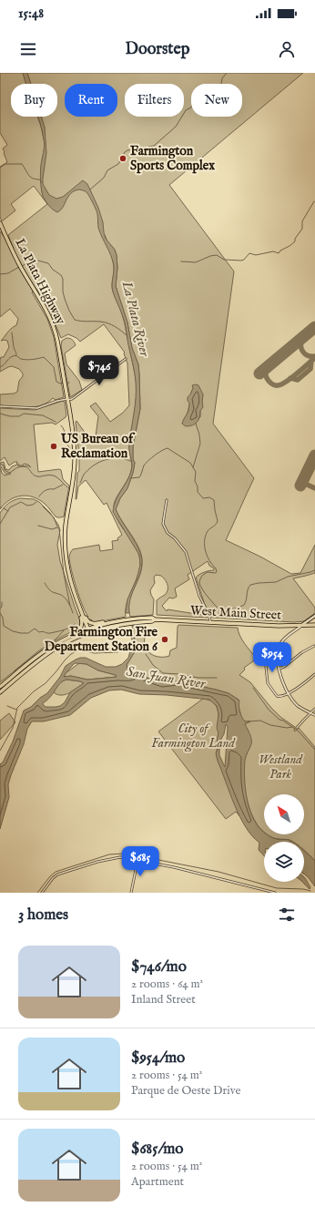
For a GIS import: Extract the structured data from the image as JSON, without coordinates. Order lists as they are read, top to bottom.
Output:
{
  "streets": {
    "highway": ["La Plata Highway", "West Main Street"]
  },
  "crossings": [
    ["La Plata Highway", "West Main Street"]
  ],
  "water": ["La Plata River", "San Juan River"],
  "parks": ["City of Farmington Land", "Westland Park"],
  "places": ["Farmington Sports Complex", "US Bureau of Reclamation", "Farmington Fire Department Station 6"],
  "north": "top left",
  "page": {
    "status": "15:48",
    "header": "Doorstep",
    "chip": [
      "Buy",
      "Rent",
      "Filters",
      "New"
    ],
    "price": ["$746", "$954", "$685"],
    "heading": "3 homes",
    "list": [
      {
        "name": "$746/mo",
        "note": "2 rooms · 64 m² · Inland Street"
      },
      {
        "name": "$954/mo",
        "note": "2 rooms · 54 m² · Parque de Oeste Drive"
      },
      {
        "name": "$685/mo",
        "note": "2 rooms · 54 m² · Apartment"
      }
    ]
  }
}
